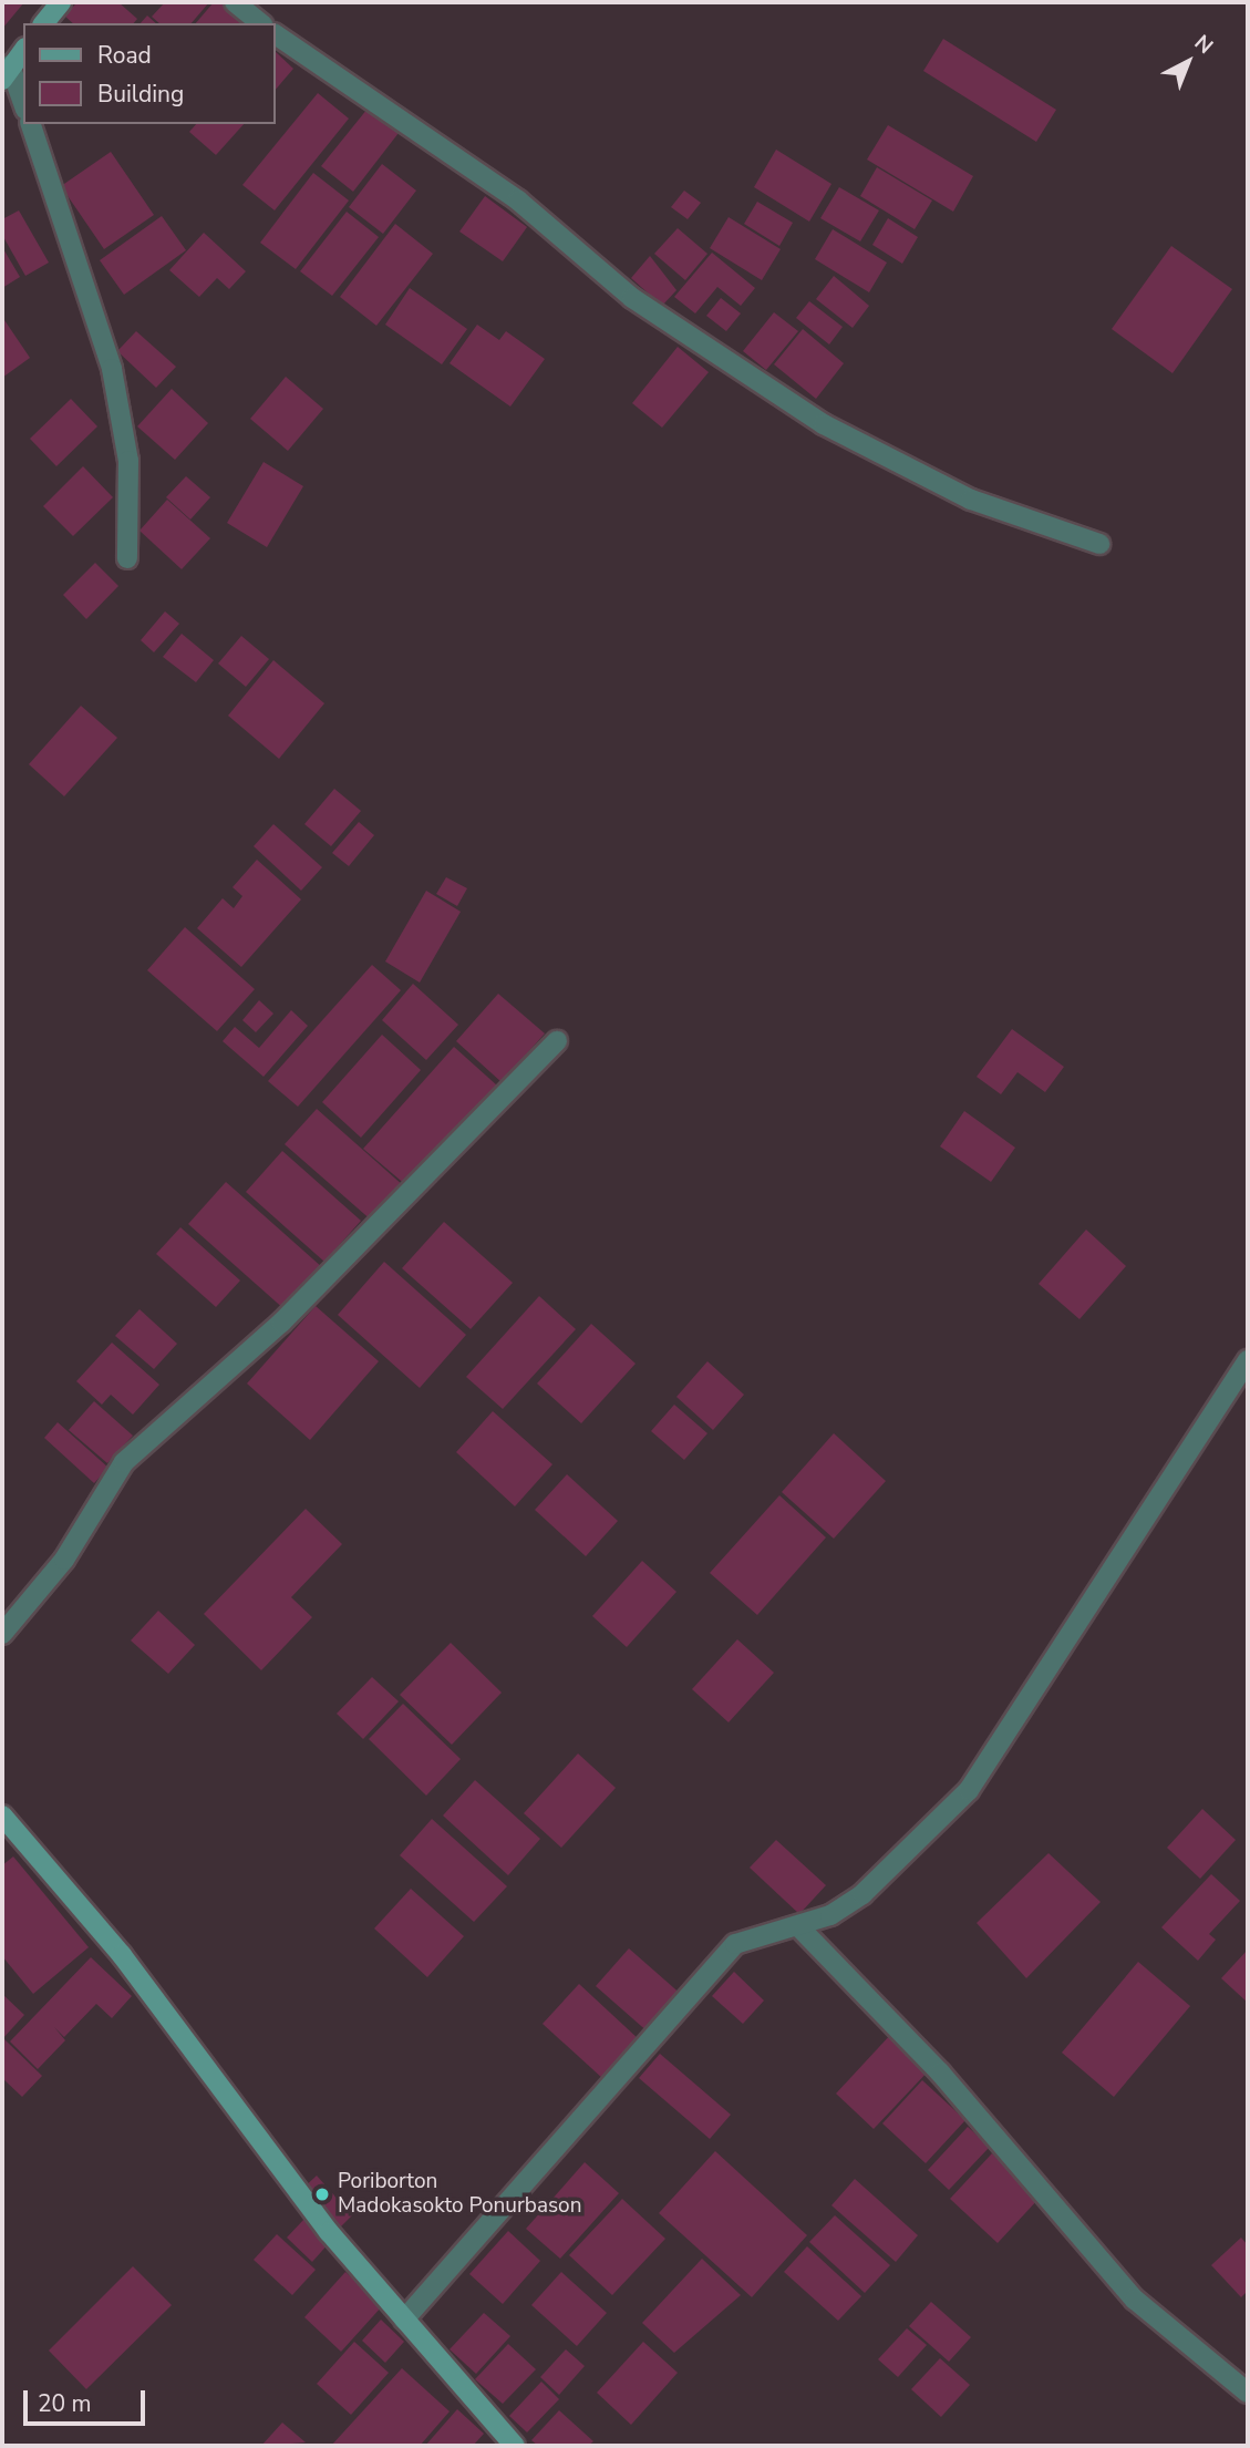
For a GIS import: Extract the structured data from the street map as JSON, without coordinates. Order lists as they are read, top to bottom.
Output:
{
  "places": ["Poriborton Madokasokto Ponurbason"],
  "legend": ["Road", "Building"],
  "scale_bar": "20 m",
  "north": "top right"
}
